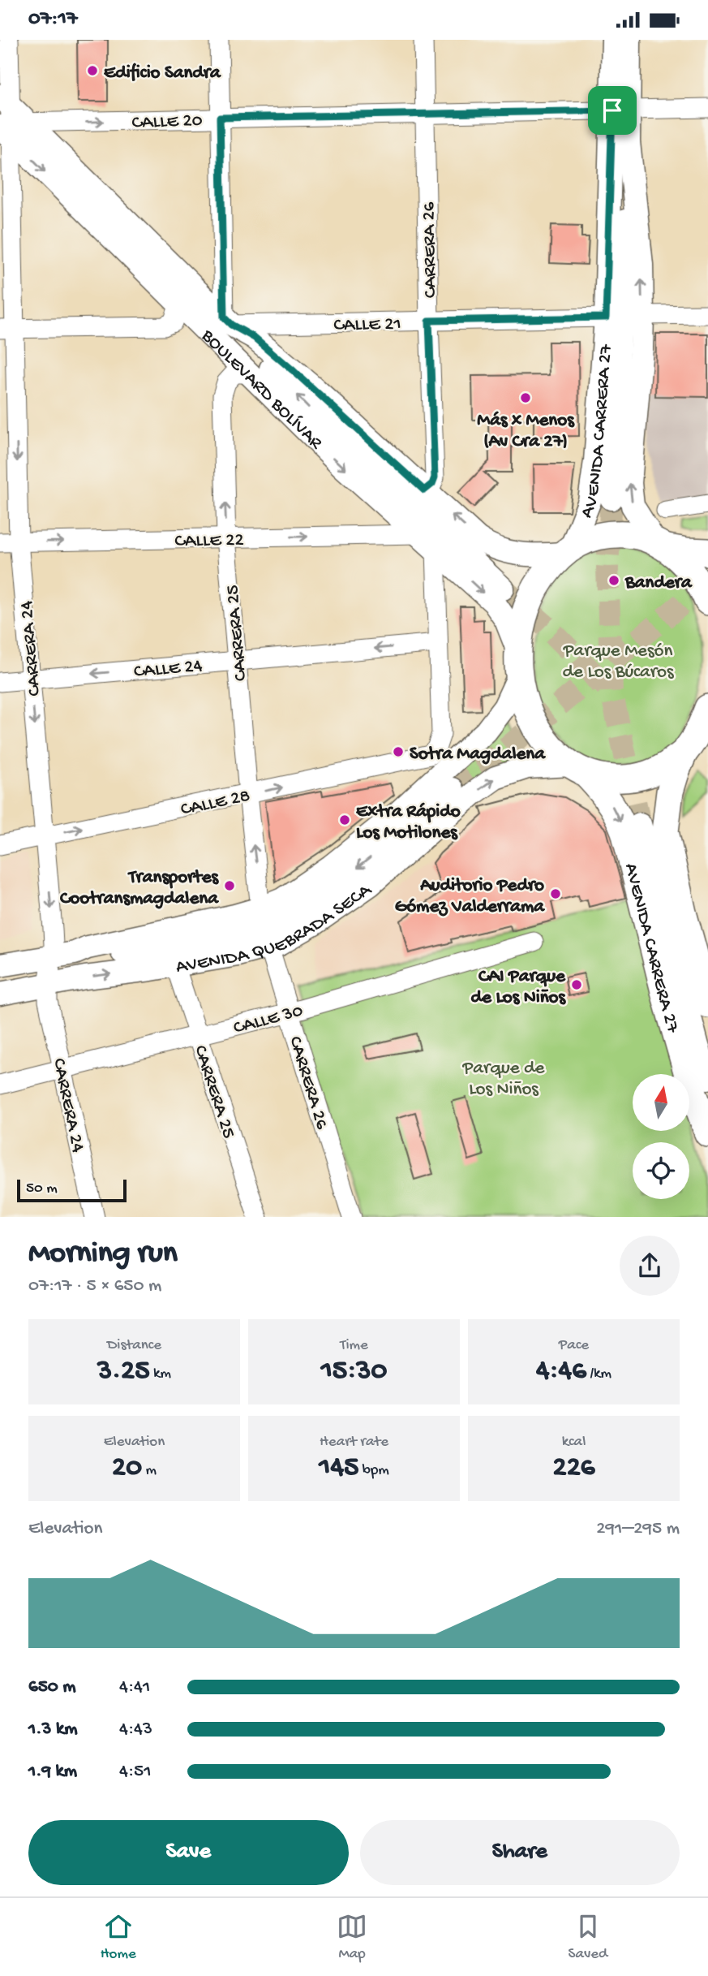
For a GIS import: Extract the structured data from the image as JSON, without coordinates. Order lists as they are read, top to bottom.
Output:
{
  "streets": {
    "highway": ["AVENIDA CARRERA 27"],
    "main road": ["BOULEVARD BOLÍVAR", "AVENIDA QUEBRADA SECA"],
    "street": [
      "CALLE 20",
      "CARRERA 26",
      "CALLE 21",
      "CALLE 22",
      "CARRERA 25",
      "CARRERA 24",
      "CALLE 24",
      "CALLE 28",
      "CALLE 30"
    ]
  },
  "crossings": [
    ["CALLE 20", "CARRERA 26"],
    ["CALLE 20", "BOULEVARD BOLÍVAR"],
    ["CALLE 20", "AVENIDA CARRERA 27"],
    ["CALLE 20", "CARRERA 24"],
    ["CARRERA 26", "CALLE 21"],
    ["CARRERA 26", "BOULEVARD BOLÍVAR"],
    ["CARRERA 26", "AVENIDA QUEBRADA SECA"],
    ["CARRERA 26", "CALLE 30"],
    ["CALLE 21", "BOULEVARD BOLÍVAR"],
    ["CALLE 21", "AVENIDA CARRERA 27"],
    ["BOULEVARD BOLÍVAR", "AVENIDA CARRERA 27"],
    ["BOULEVARD BOLÍVAR", "CALLE 22"],
    ["BOULEVARD BOLÍVAR", "CARRERA 25"],
    ["BOULEVARD BOLÍVAR", "CARRERA 24"],
    ["BOULEVARD BOLÍVAR", "AVENIDA QUEBRADA SECA"],
    ["AVENIDA CARRERA 27", "AVENIDA QUEBRADA SECA"],
    ["CALLE 22", "CARRERA 25"],
    ["CALLE 22", "CARRERA 24"],
    ["CARRERA 25", "CALLE 24"],
    ["CARRERA 25", "CALLE 28"],
    ["CARRERA 25", "AVENIDA QUEBRADA SECA"],
    ["CARRERA 25", "CALLE 30"],
    ["CARRERA 24", "CALLE 24"],
    ["CARRERA 24", "CALLE 28"],
    ["CARRERA 24", "AVENIDA QUEBRADA SECA"],
    ["CARRERA 24", "CALLE 30"],
    ["CALLE 24", "CALLE 28"]
  ],
  "one_way": [
    "CALLE 22",
    "CARRERA 24",
    "CALLE 24",
    "CALLE 28"
  ],
  "parks": ["Parque Mesón de Los Búcaros", "Parque de Los Niños"],
  "places": [
    "Edificio Sandra",
    "Más x Menos (Av Cra 27)",
    "Bandera",
    "Sotra Magdalena",
    "Extra Rápido Los Motilones",
    "Transportes Cootransmagdalena",
    "Auditorio Pedro Gómez Valderrama",
    "CAI Parque de Los Niños"
  ],
  "scale_bar": "50 m",
  "north": "top",
  "page": {
    "status": "07:17",
    "scale": "50 m",
    "heading": ["Morning run", "07:17 · 5 × 650 m"],
    "stats": [
      ["Distance", "3.25 km"],
      ["Time", "15:30"],
      ["Pace", "4:46 /km"],
      ["Elevation", "20 m"],
      ["Heart rate", "145 bpm"],
      ["kcal", "226"]
    ],
    "chart": ["Elevation", "291–295 m"],
    "list": [
      {
        "name": "650 m",
        "note": "4:41"
      },
      {
        "name": "1.3 km",
        "note": "4:43"
      },
      {
        "name": "1.9 km",
        "note": "4:51"
      }
    ],
    "buttons": ["Save", "Share"],
    "tabs": ["Home", "Map", "Saved"]
  }
}
